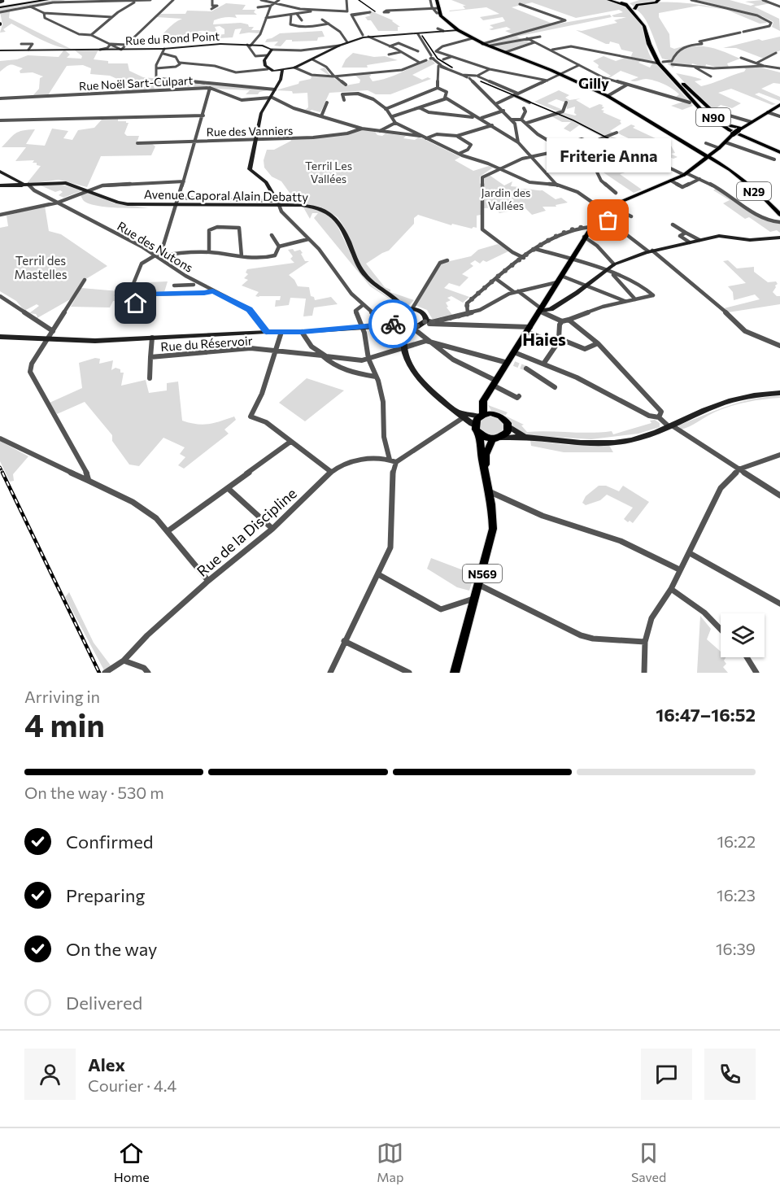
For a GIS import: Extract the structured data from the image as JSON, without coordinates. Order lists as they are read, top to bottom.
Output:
{
  "streets": {
    "highway": ["N90"],
    "main road": [
      "Rue du Rond Point",
      "N29",
      "Avenue Caporal Alain Debatty",
      "N569"
    ],
    "street": [
      "Rue Noël Sart-Culpart",
      "Rue des Vanniers",
      "Rue des Nutons",
      "Rue du Réservoir",
      "Rue de la Discipline"
    ]
  },
  "crossings": [
    ["Avenue Caporal Alain Debatty", "Rue des Nutons"]
  ],
  "districts": ["Gilly", "Haies"],
  "parks": ["Terril Les Vallées", "Jardin des Vallées", "Terril des Mastelles"],
  "places": ["Friterie Anna"],
  "page": {
    "bubble": "Friterie Anna",
    "heading": ["4 min", "Arriving in", "16:47–16:52"],
    "panel": ["Alex", "Courier · 4.4"],
    "bar": "On the way · 530 m",
    "list": [
      ["Confirmed", "16:22"],
      ["Preparing", "16:23"],
      ["On the way", "16:39"],
      "Delivered"
    ],
    "tabs": ["Home", "Map", "Saved"]
  }
}
